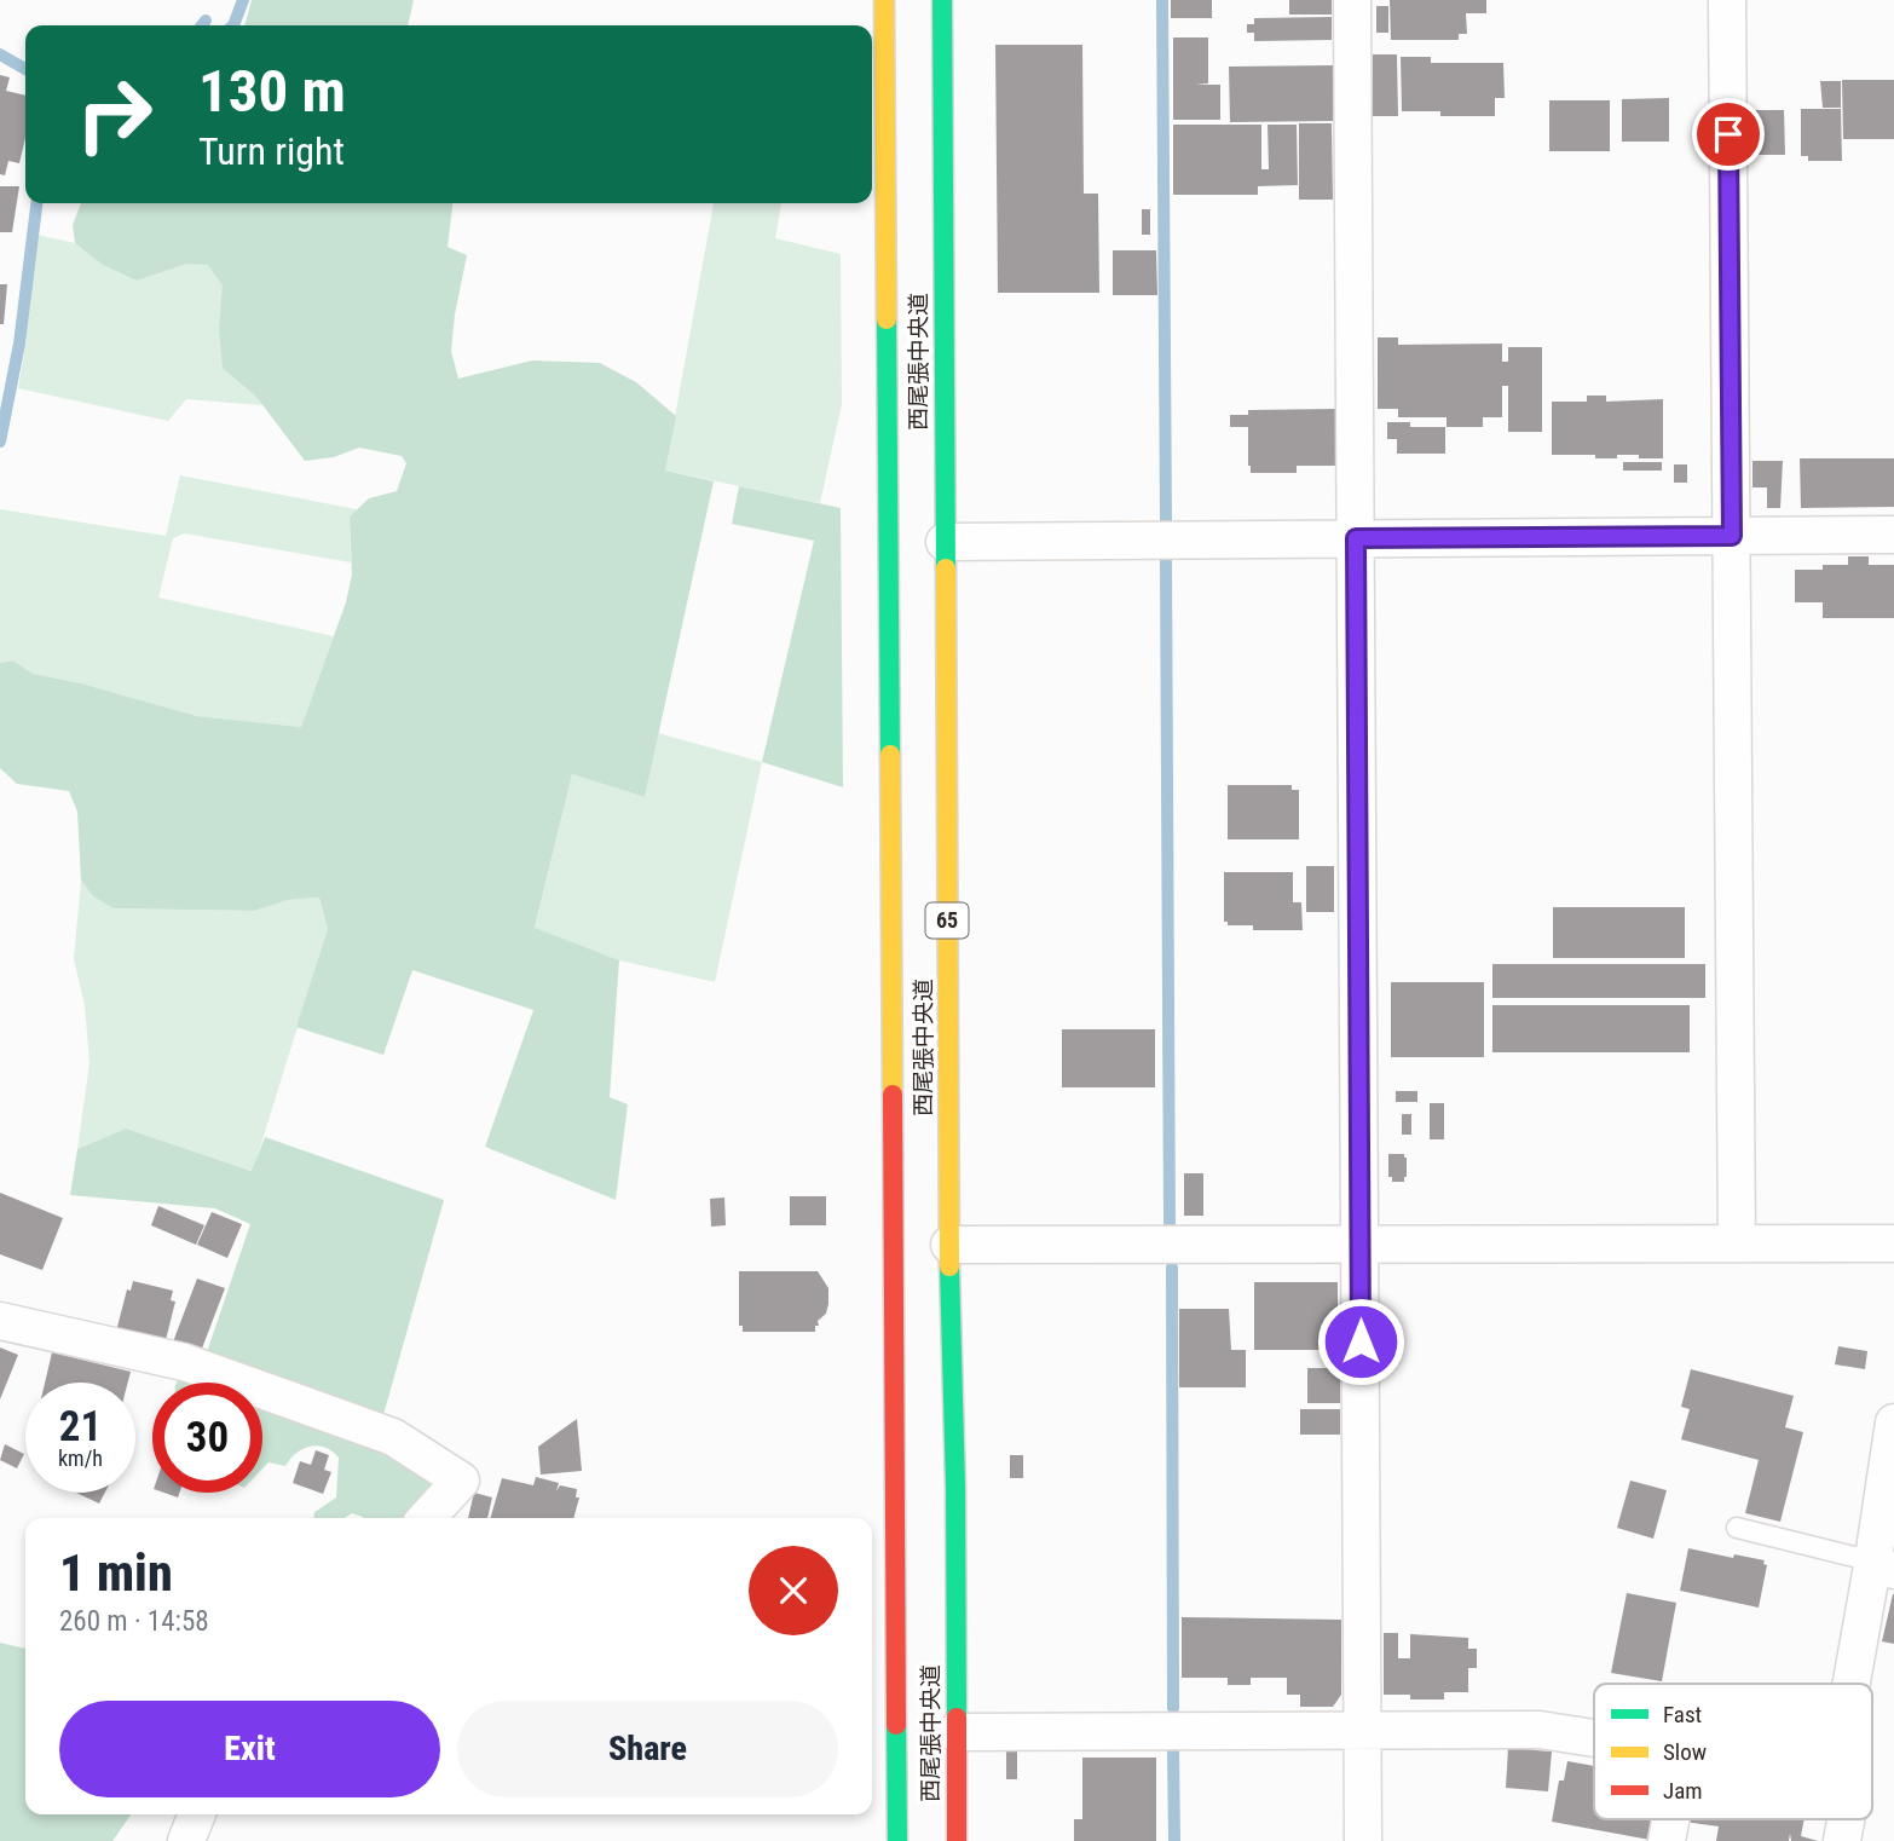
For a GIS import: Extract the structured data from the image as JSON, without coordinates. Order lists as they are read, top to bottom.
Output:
{
  "streets": {
    "main road": ["西尾張中央道", "65"]
  },
  "legend": ["Fast", "Slow", "Jam"],
  "page": {
    "turn": ["130 m", "Turn right"],
    "speed": "21 km/h",
    "limit": "30",
    "heading": ["1 min", "260 m · 14:58"],
    "buttons": ["Exit", "Share"]
  }
}
